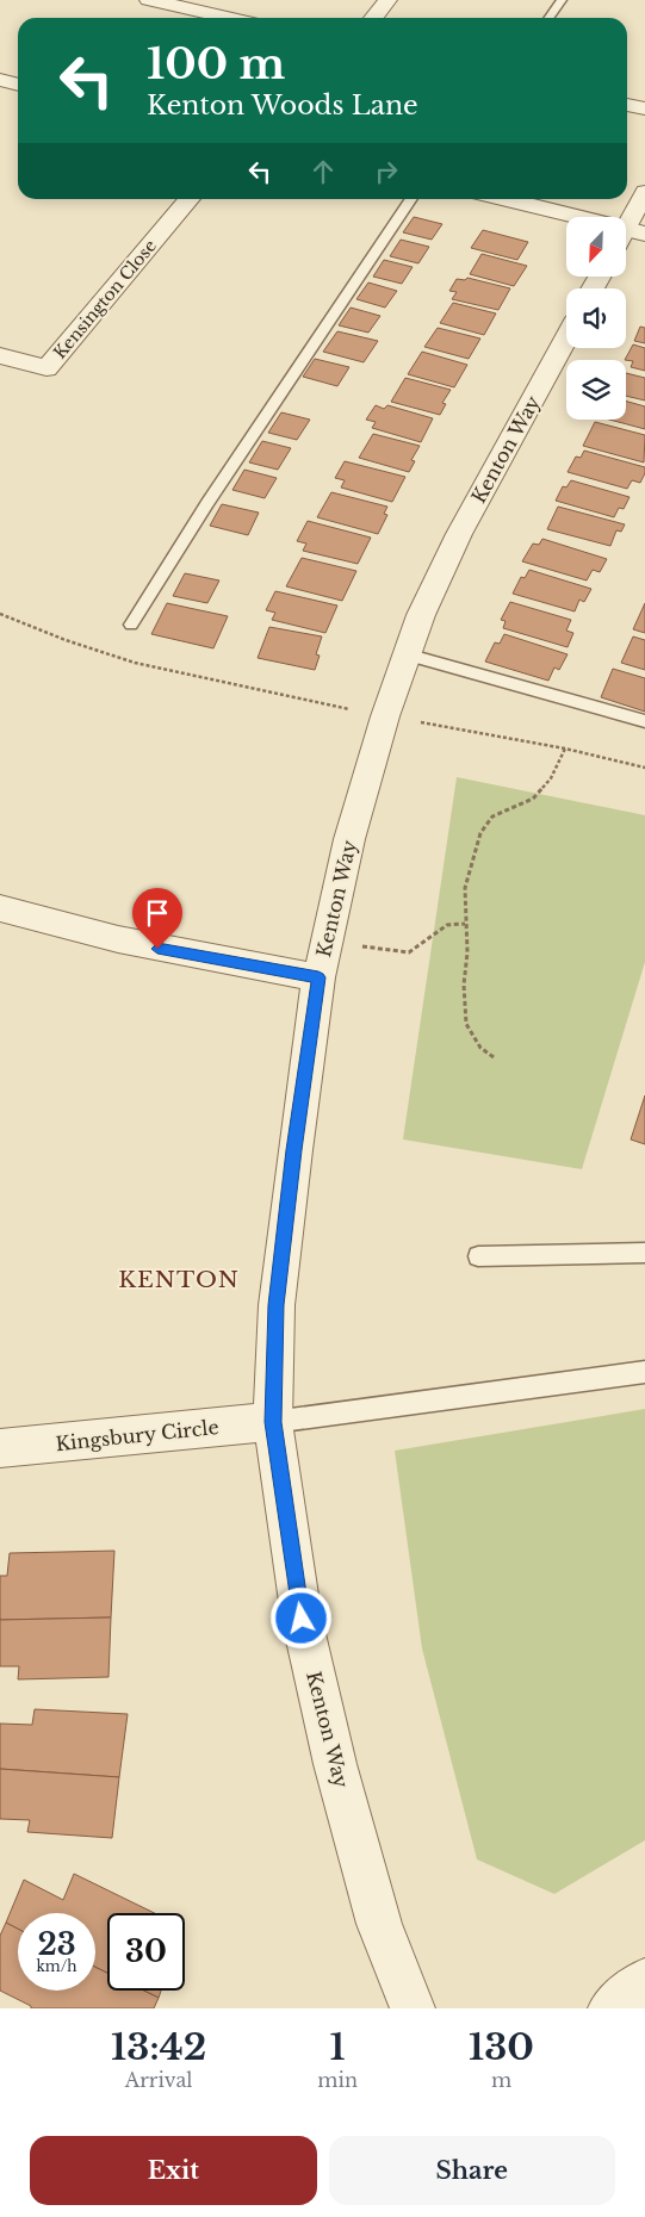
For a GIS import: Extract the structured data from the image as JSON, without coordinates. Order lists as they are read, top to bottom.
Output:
{
  "streets": {
    "street": ["Kensington Close", "Kenton Way", "Kingsbury Circle"]
  },
  "crossings": [
    ["Kenton Way", "Kingsbury Circle"]
  ],
  "districts": ["KENTON"],
  "north": "bottom left",
  "page": {
    "turn": ["100 m", "Kenton Woods Lane"],
    "speed": "23 km/h",
    "limit": "30",
    "eta": [
      "13:42",
      "Arrival",
      "1",
      "min",
      "130",
      "m"
    ],
    "buttons": ["Exit", "Share"]
  }
}
